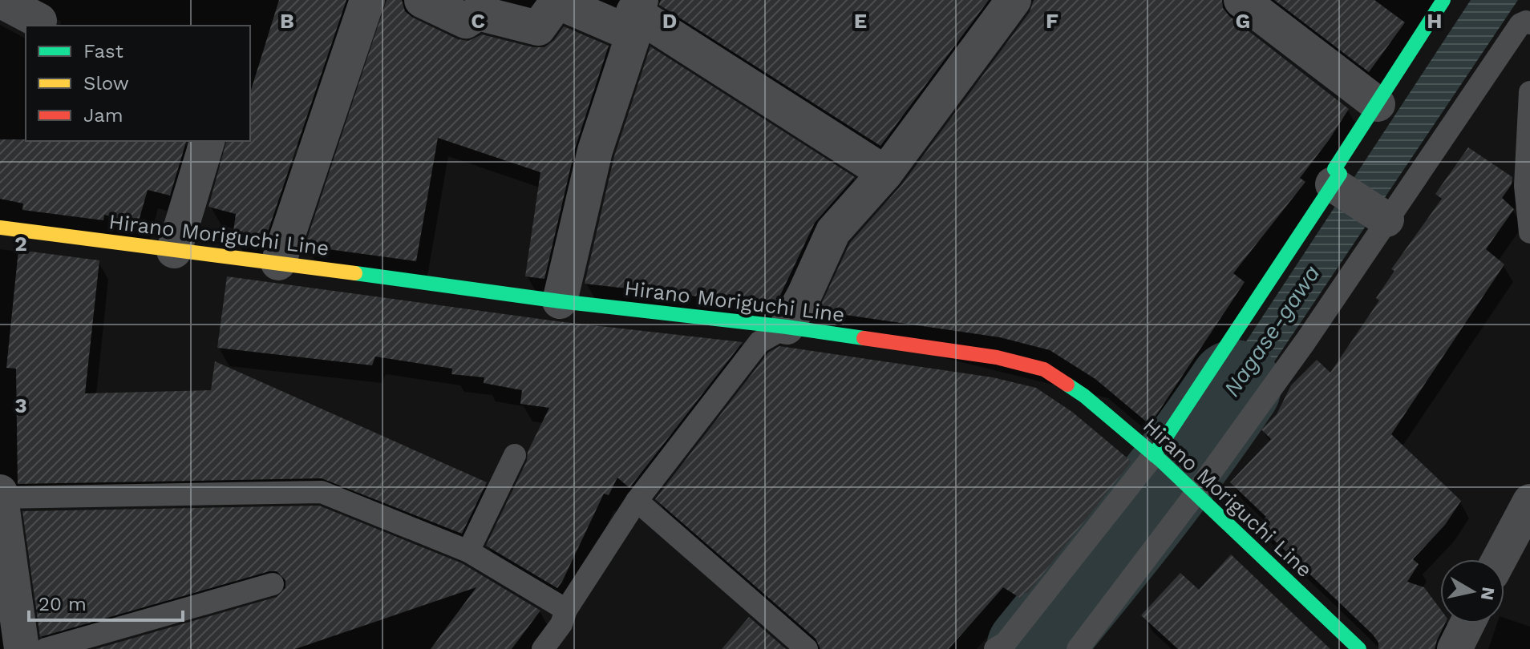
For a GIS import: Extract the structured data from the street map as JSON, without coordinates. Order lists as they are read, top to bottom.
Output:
{
  "streets": {
    "main road": ["Hirano Moriguchi Line"]
  },
  "water": ["Nagase-gawa"],
  "legend": ["Fast", "Slow", "Jam"],
  "scale_bar": "20 m",
  "north": "right",
  "grid": {
    "columns": [
      "B",
      "C",
      "D",
      "E",
      "F",
      "G",
      "H"
    ],
    "rows": ["2", "3"]
  }
}
